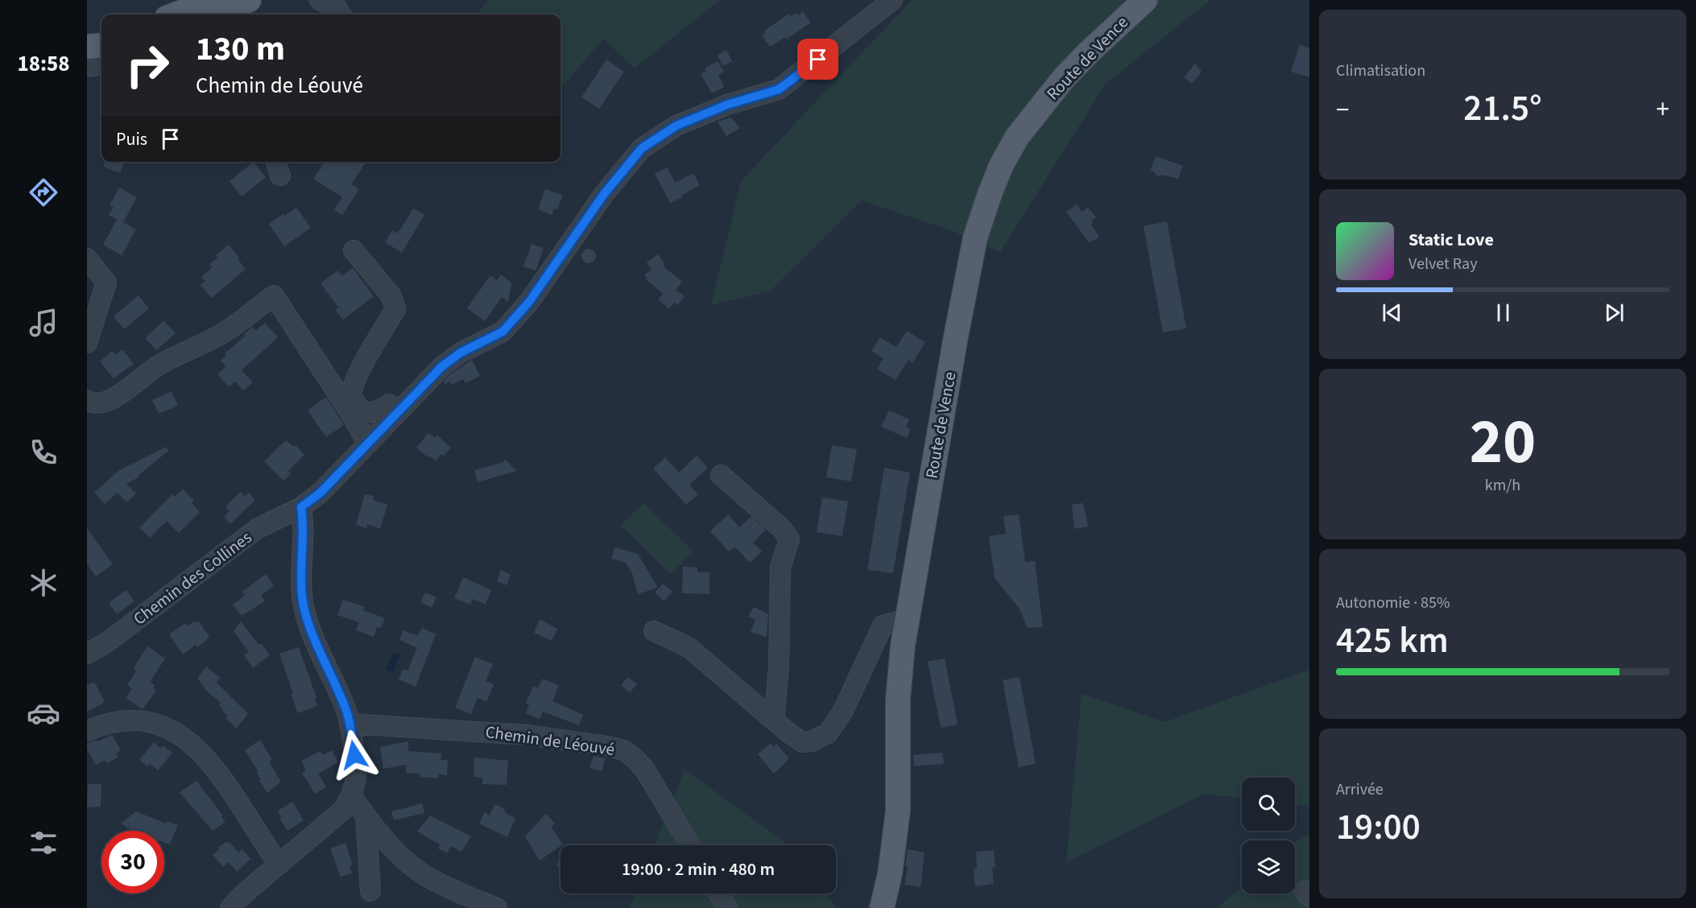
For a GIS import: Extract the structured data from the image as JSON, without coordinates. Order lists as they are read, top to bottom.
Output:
{
  "streets": {
    "main road": ["Route de Vence"],
    "street": ["Chemin des Collines", "Chemin de Léouvé"]
  },
  "page": {
    "tabs": "18:58",
    "tile": [
      "Climatisation",
      ["20", "km/h"],
      ["Autonomie · 85%", "425 km"],
      ["Arrivée", "19:00"]
    ],
    "turn": ["130 m", "Chemin de Léouvé"],
    "heat": ["−", "21.5°", "+"],
    "then": "Puis",
    "song": ["Static Love", "Velvet Ray"],
    "limit": "30",
    "trip": "19:00 · 2 min · 480 m"
  }
}
